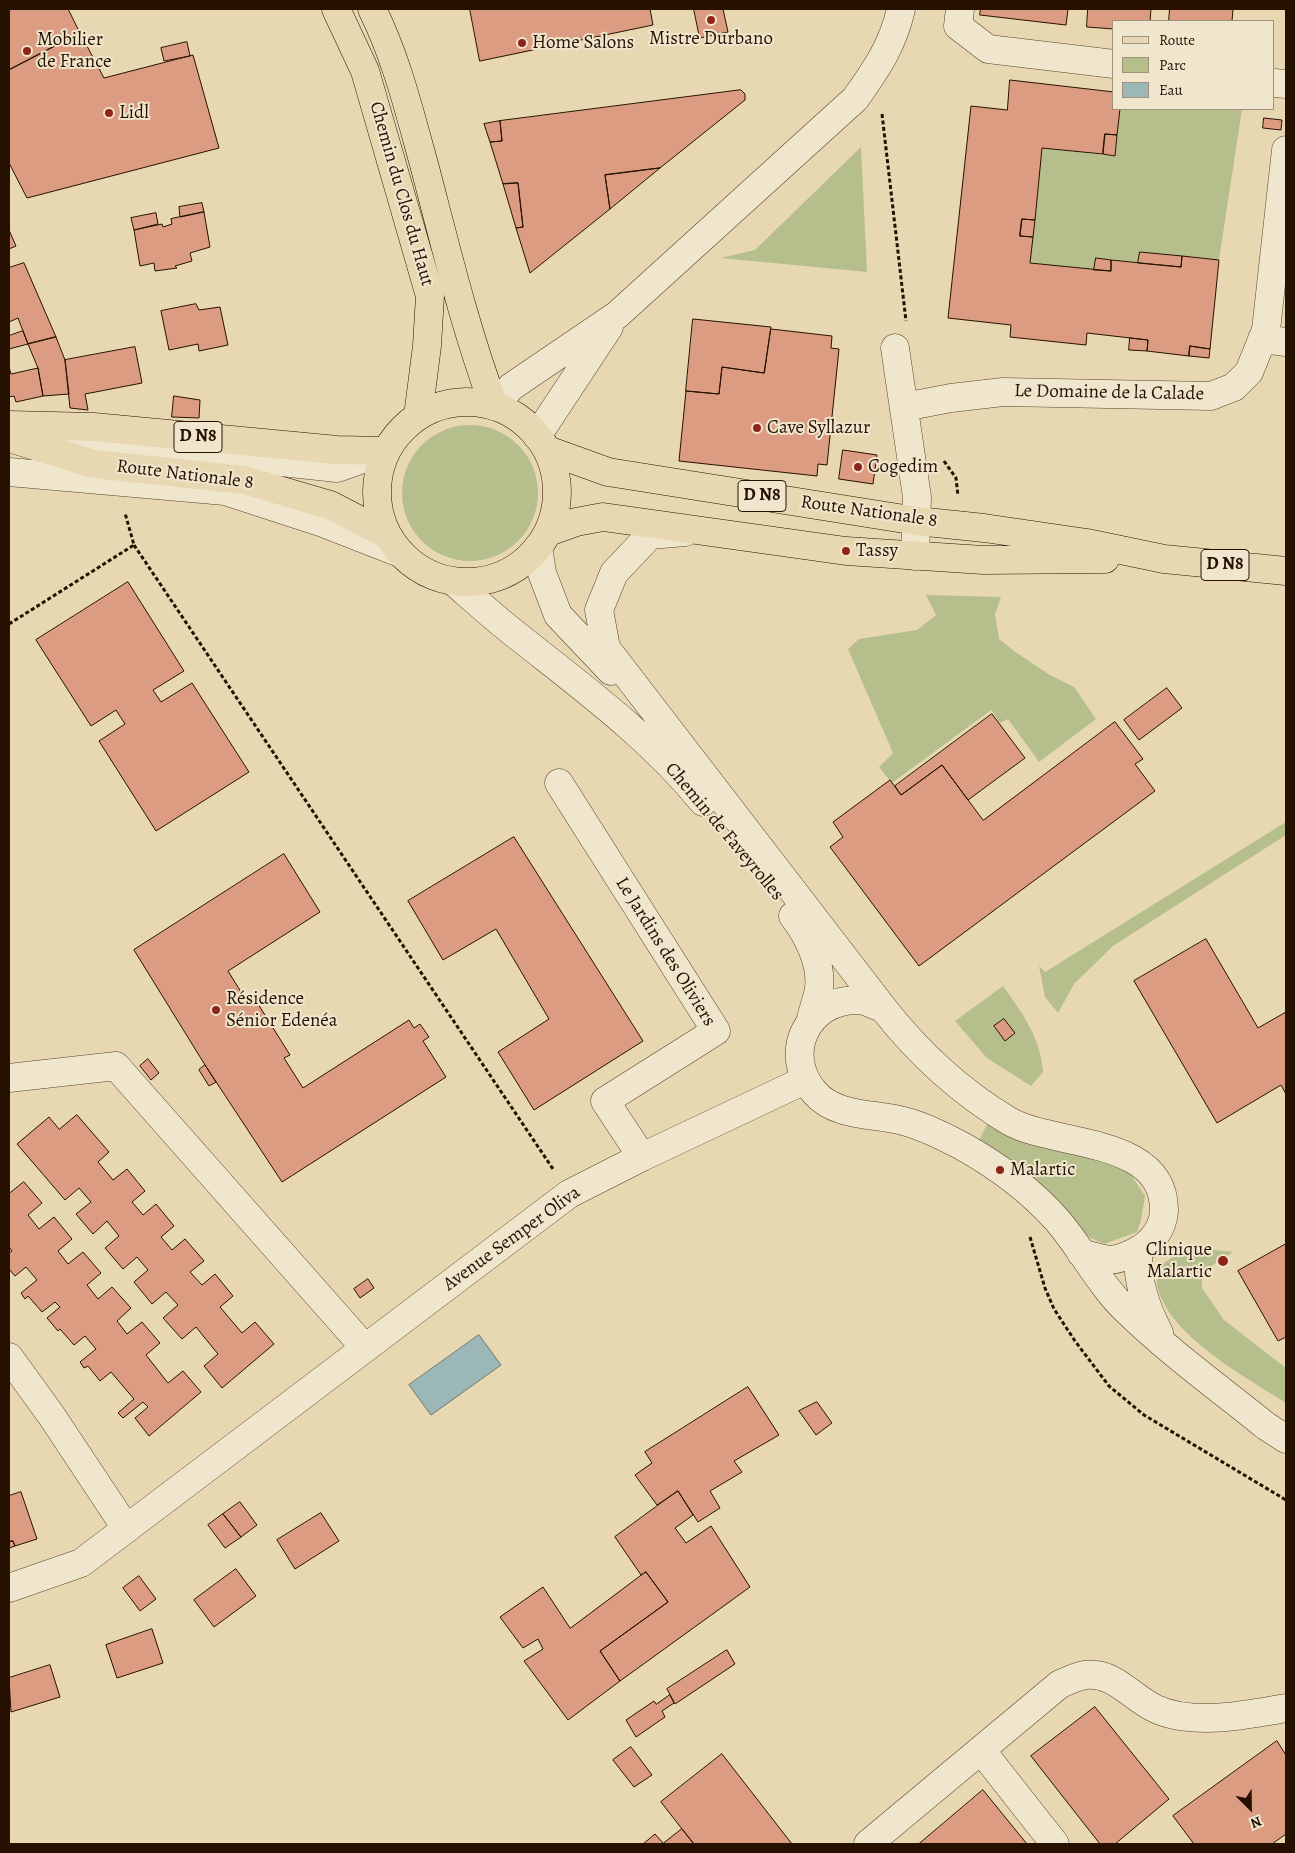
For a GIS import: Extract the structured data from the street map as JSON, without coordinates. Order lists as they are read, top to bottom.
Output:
{
  "streets": {
    "main road": ["Chemin du Clos du Haut", "D N8", "Route Nationale 8"],
    "street": [
      "Le Domaine de la Calade",
      "Chemin de Faveyrolles",
      "Le Jardins des Oliviers",
      "Avenue Semper Oliva"
    ]
  },
  "crossings": [
    ["D N8", "Route Nationale 8"],
    ["Route Nationale 8", "Chemin de Faveyrolles"],
    ["Chemin de Faveyrolles", "Avenue Semper Oliva"],
    ["Le Jardins des Oliviers", "Avenue Semper Oliva"]
  ],
  "places": [
    "Mistre Durbano",
    "Home Salons",
    "Mobilier de France",
    "Lidl",
    "Cave Syllazur",
    "Cogedim",
    "Tassy",
    "Résidence Sénior Edenéa",
    "Malartic",
    "Clinique Malartic"
  ],
  "legend": ["Route", "Parc", "Eau"],
  "north": "bottom right"
}
